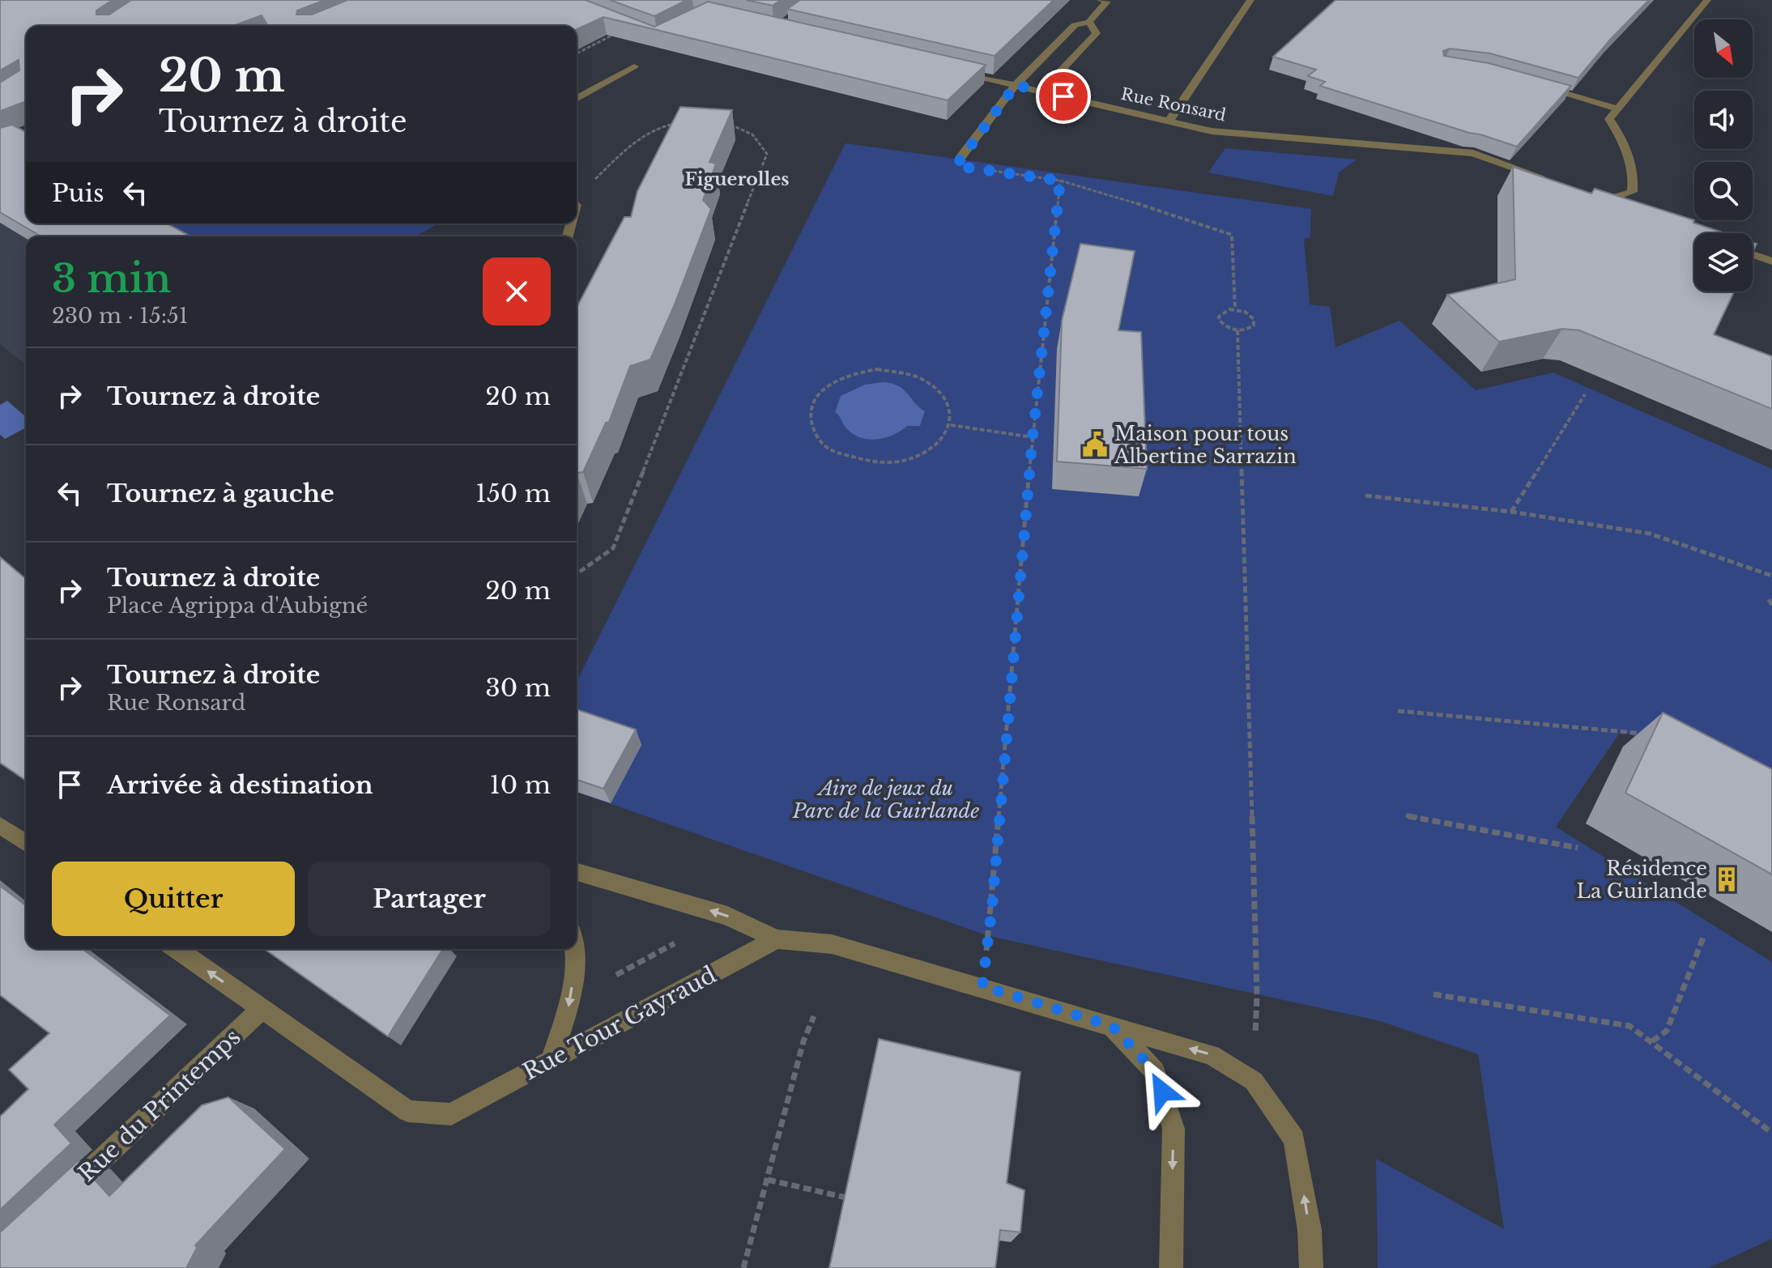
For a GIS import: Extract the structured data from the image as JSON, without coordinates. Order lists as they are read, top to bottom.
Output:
{
  "streets": {
    "street": ["Rue Ronsard", "Rue Tour Gayraud", "Rue du Printemps"]
  },
  "crossings": [
    ["Rue Tour Gayraud", "Rue du Printemps"]
  ],
  "districts": ["Figuerolles"],
  "parks": ["Aire de jeux du Parc de la Guirlande"],
  "places": {
    "public building": ["Maison pour tous Albertine Sarrazin"],
    "building": ["Résidence La Guirlande"]
  },
  "north": "bottom right",
  "page": {
    "turn": ["20 m", "Tournez à droite"],
    "then": "Puis",
    "heading": ["3 min", "230 m · 15:51"],
    "list": [
      {
        "name": "Tournez à droite",
        "value": "20 m"
      },
      {
        "name": "Tournez à gauche",
        "value": "150 m"
      },
      {
        "name": "Tournez à droite",
        "note": "Place Agrippa d'Aubigné",
        "value": "20 m"
      },
      {
        "name": "Tournez à droite",
        "note": "Rue Ronsard",
        "value": "30 m"
      },
      {
        "name": "Arrivée à destination",
        "value": "10 m"
      }
    ],
    "buttons": ["Quitter", "Partager"]
  }
}
